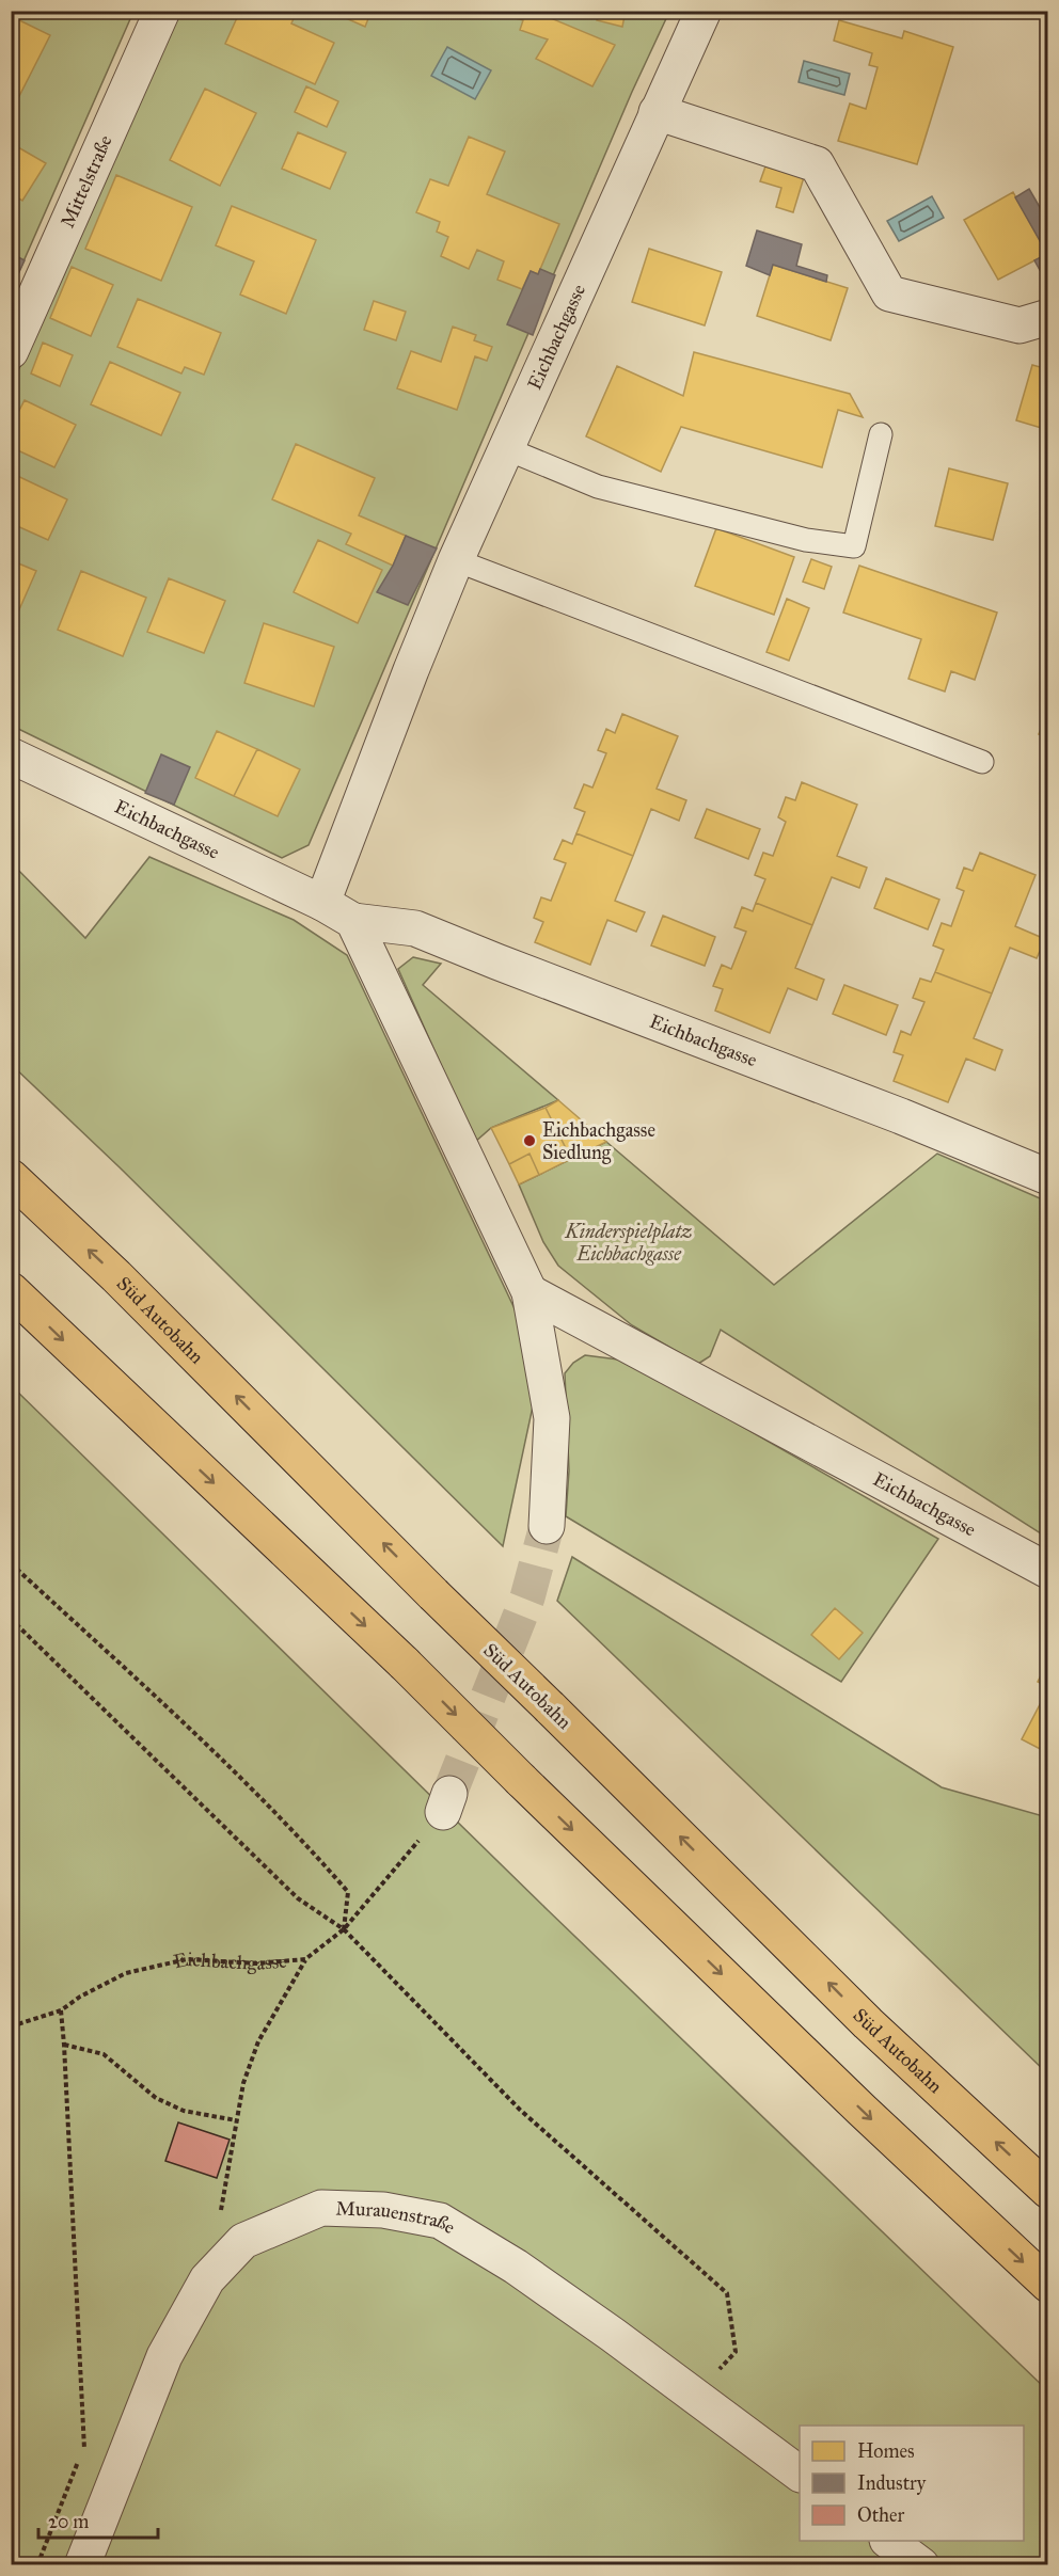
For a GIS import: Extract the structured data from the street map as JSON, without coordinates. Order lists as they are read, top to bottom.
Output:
{
  "streets": {
    "highway": ["Süd Autobahn"],
    "street": ["Mittelstraße", "Eichbachgasse", "Murauenstraße"]
  },
  "parks": ["Kinderspielplatz Eichbachgasse"],
  "places": ["Eichbachgasse Siedlung"],
  "legend": ["Homes", "Industry", "Other"],
  "scale_bar": "20 m"
}
